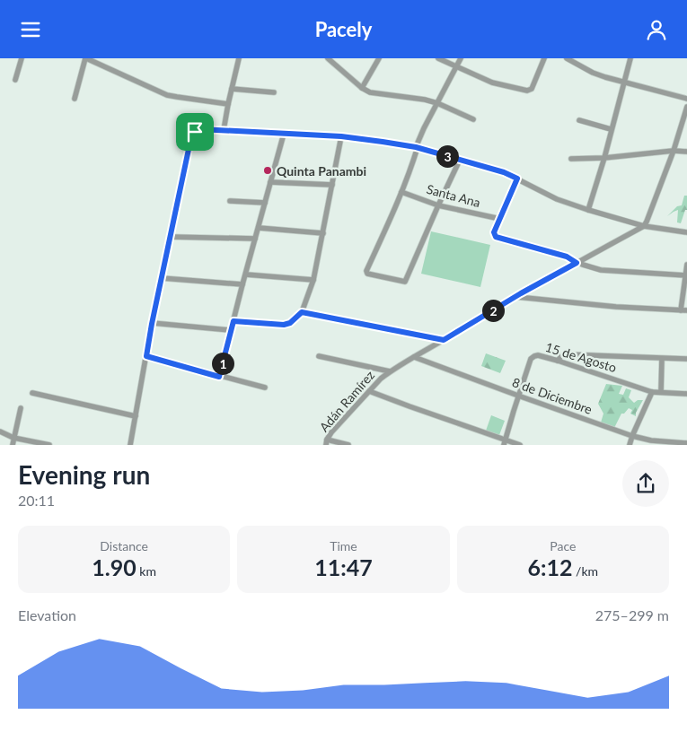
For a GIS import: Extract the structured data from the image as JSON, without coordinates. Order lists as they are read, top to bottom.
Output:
{
  "streets": {
    "street": [
      "Santa Ana",
      "15 de Agosto",
      "8 de Diciembre",
      "Adán Ramírez"
    ]
  },
  "crossings": [
    ["15 de Agosto", "8 de Diciembre"],
    ["8 de Diciembre", "Adán Ramírez"]
  ],
  "places": ["Quinta Panambi"],
  "page": {
    "header": "Pacely",
    "pins": ["3", "2", "1"],
    "heading": ["Evening run", "20:11"],
    "stats": [
      ["Distance", "1.90 km"],
      ["Time", "11:47"],
      ["Pace", "6:12 /km"]
    ],
    "chart": ["Elevation", "275–299 m"]
  }
}
